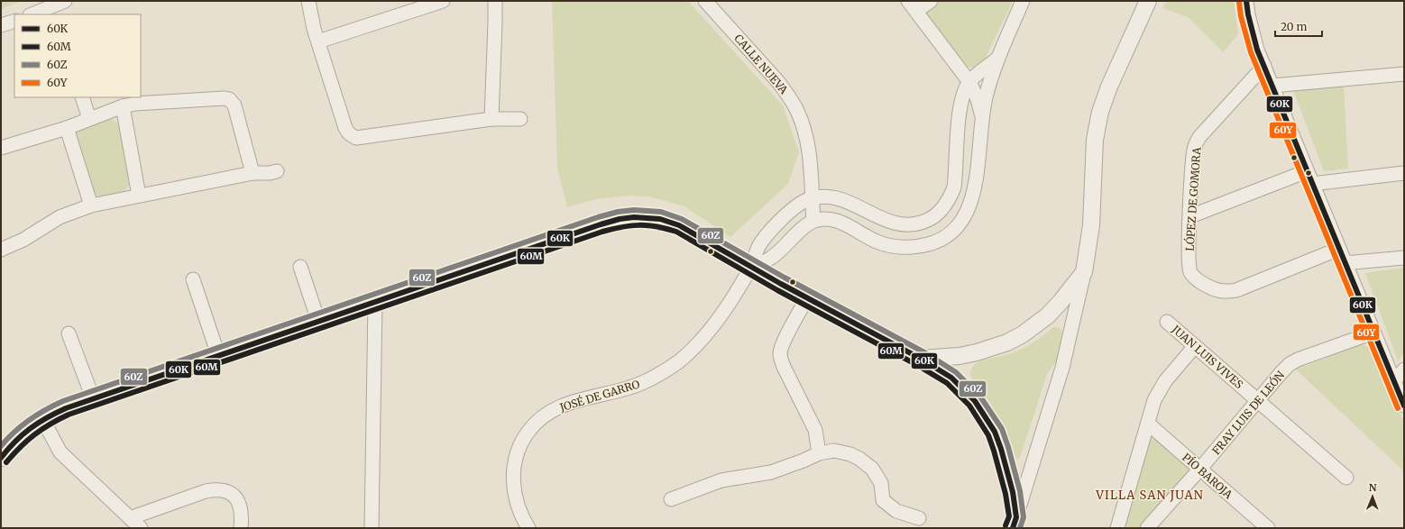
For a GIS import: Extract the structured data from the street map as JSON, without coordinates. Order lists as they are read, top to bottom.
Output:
{
  "streets": {
    "street": [
      "CALLE NUEVA",
      "LÓPEZ DE GOMORA",
      "JUAN LUIS VIVES",
      "JOSÉ DE GARRO",
      "FRAY LUIS DE LEÓN",
      "PÍO BAROJA"
    ]
  },
  "crossings": [
    ["CALLE NUEVA", "JOSÉ DE GARRO"],
    ["JUAN LUIS VIVES", "FRAY LUIS DE LEÓN"],
    ["FRAY LUIS DE LEÓN", "PÍO BAROJA"]
  ],
  "districts": ["VILLA SAN JUAN"],
  "lines": [
    "transit line 60K",
    "transit line 60Y",
    "transit line 60Z",
    "transit line 60M"
  ],
  "legend": [
    "60K",
    "60M",
    "60Z",
    "60Y"
  ],
  "scale_bar": "20 m",
  "north": "top"
}
